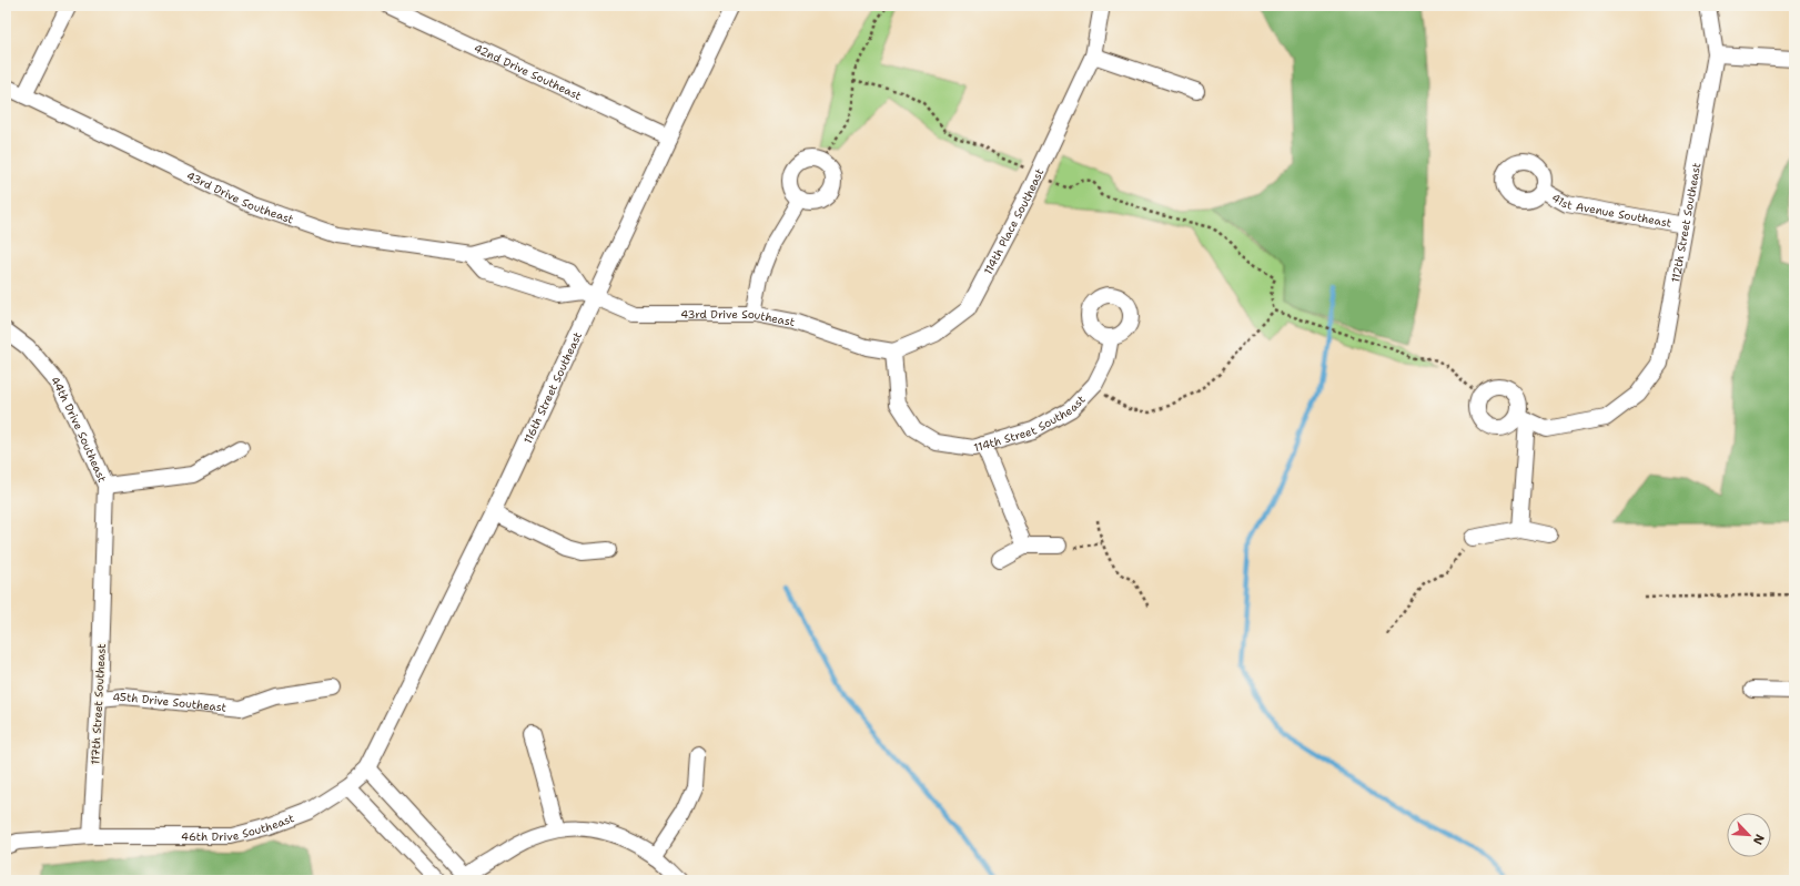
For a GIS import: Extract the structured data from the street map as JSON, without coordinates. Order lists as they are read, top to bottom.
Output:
{
  "streets": {
    "street": [
      "42nd Drive Southeast",
      "43rd Drive Southeast",
      "41st Avenue Southeast",
      "114th Place Southeast",
      "112th Street Southeast",
      "116th Street Southeast",
      "114th Street Southeast",
      "44th Drive Southeast",
      "45th Drive Southeast",
      "117th Street Southeast",
      "46th Drive Southeast"
    ]
  },
  "crossings": [
    ["42nd Drive Southeast", "116th Street Southeast"],
    ["43rd Drive Southeast", "114th Place Southeast"],
    ["43rd Drive Southeast", "116th Street Southeast"],
    ["43rd Drive Southeast", "114th Street Southeast"],
    ["41st Avenue Southeast", "112th Street Southeast"],
    ["114th Place Southeast", "114th Street Southeast"],
    ["116th Street Southeast", "46th Drive Southeast"],
    ["44th Drive Southeast", "117th Street Southeast"],
    ["45th Drive Southeast", "117th Street Southeast"],
    ["117th Street Southeast", "46th Drive Southeast"]
  ],
  "north": "bottom right"
}
